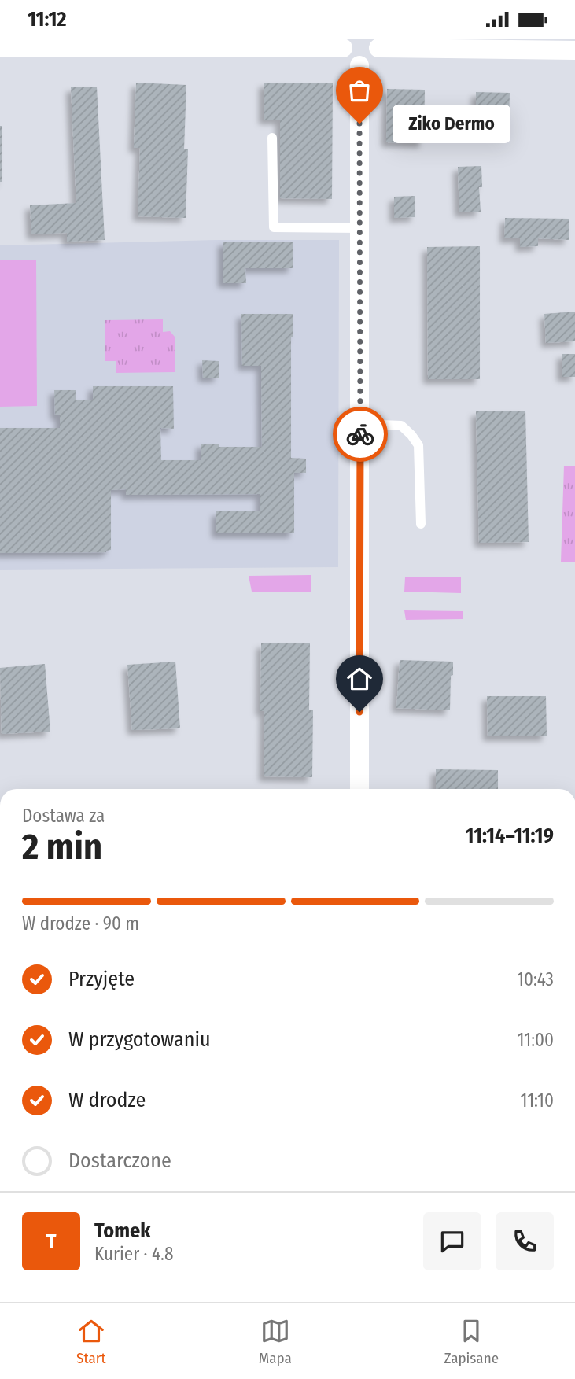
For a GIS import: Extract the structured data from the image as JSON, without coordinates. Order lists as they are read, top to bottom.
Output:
{
  "places": ["Ziko Dermo"],
  "page": {
    "status": "11:12",
    "bubble": "Ziko Dermo",
    "heading": ["2 min", "Dostawa za", "11:14–11:19"],
    "panel": ["Tomek", "Kurier · 4.8"],
    "bar": "W drodze · 90 m",
    "list": [
      ["Przyjęte", "10:43"],
      ["W przygotowaniu", "11:00"],
      ["W drodze", "11:10"],
      "Dostarczone"
    ],
    "round": "T",
    "tabs": ["Start", "Mapa", "Zapisane"]
  }
}
